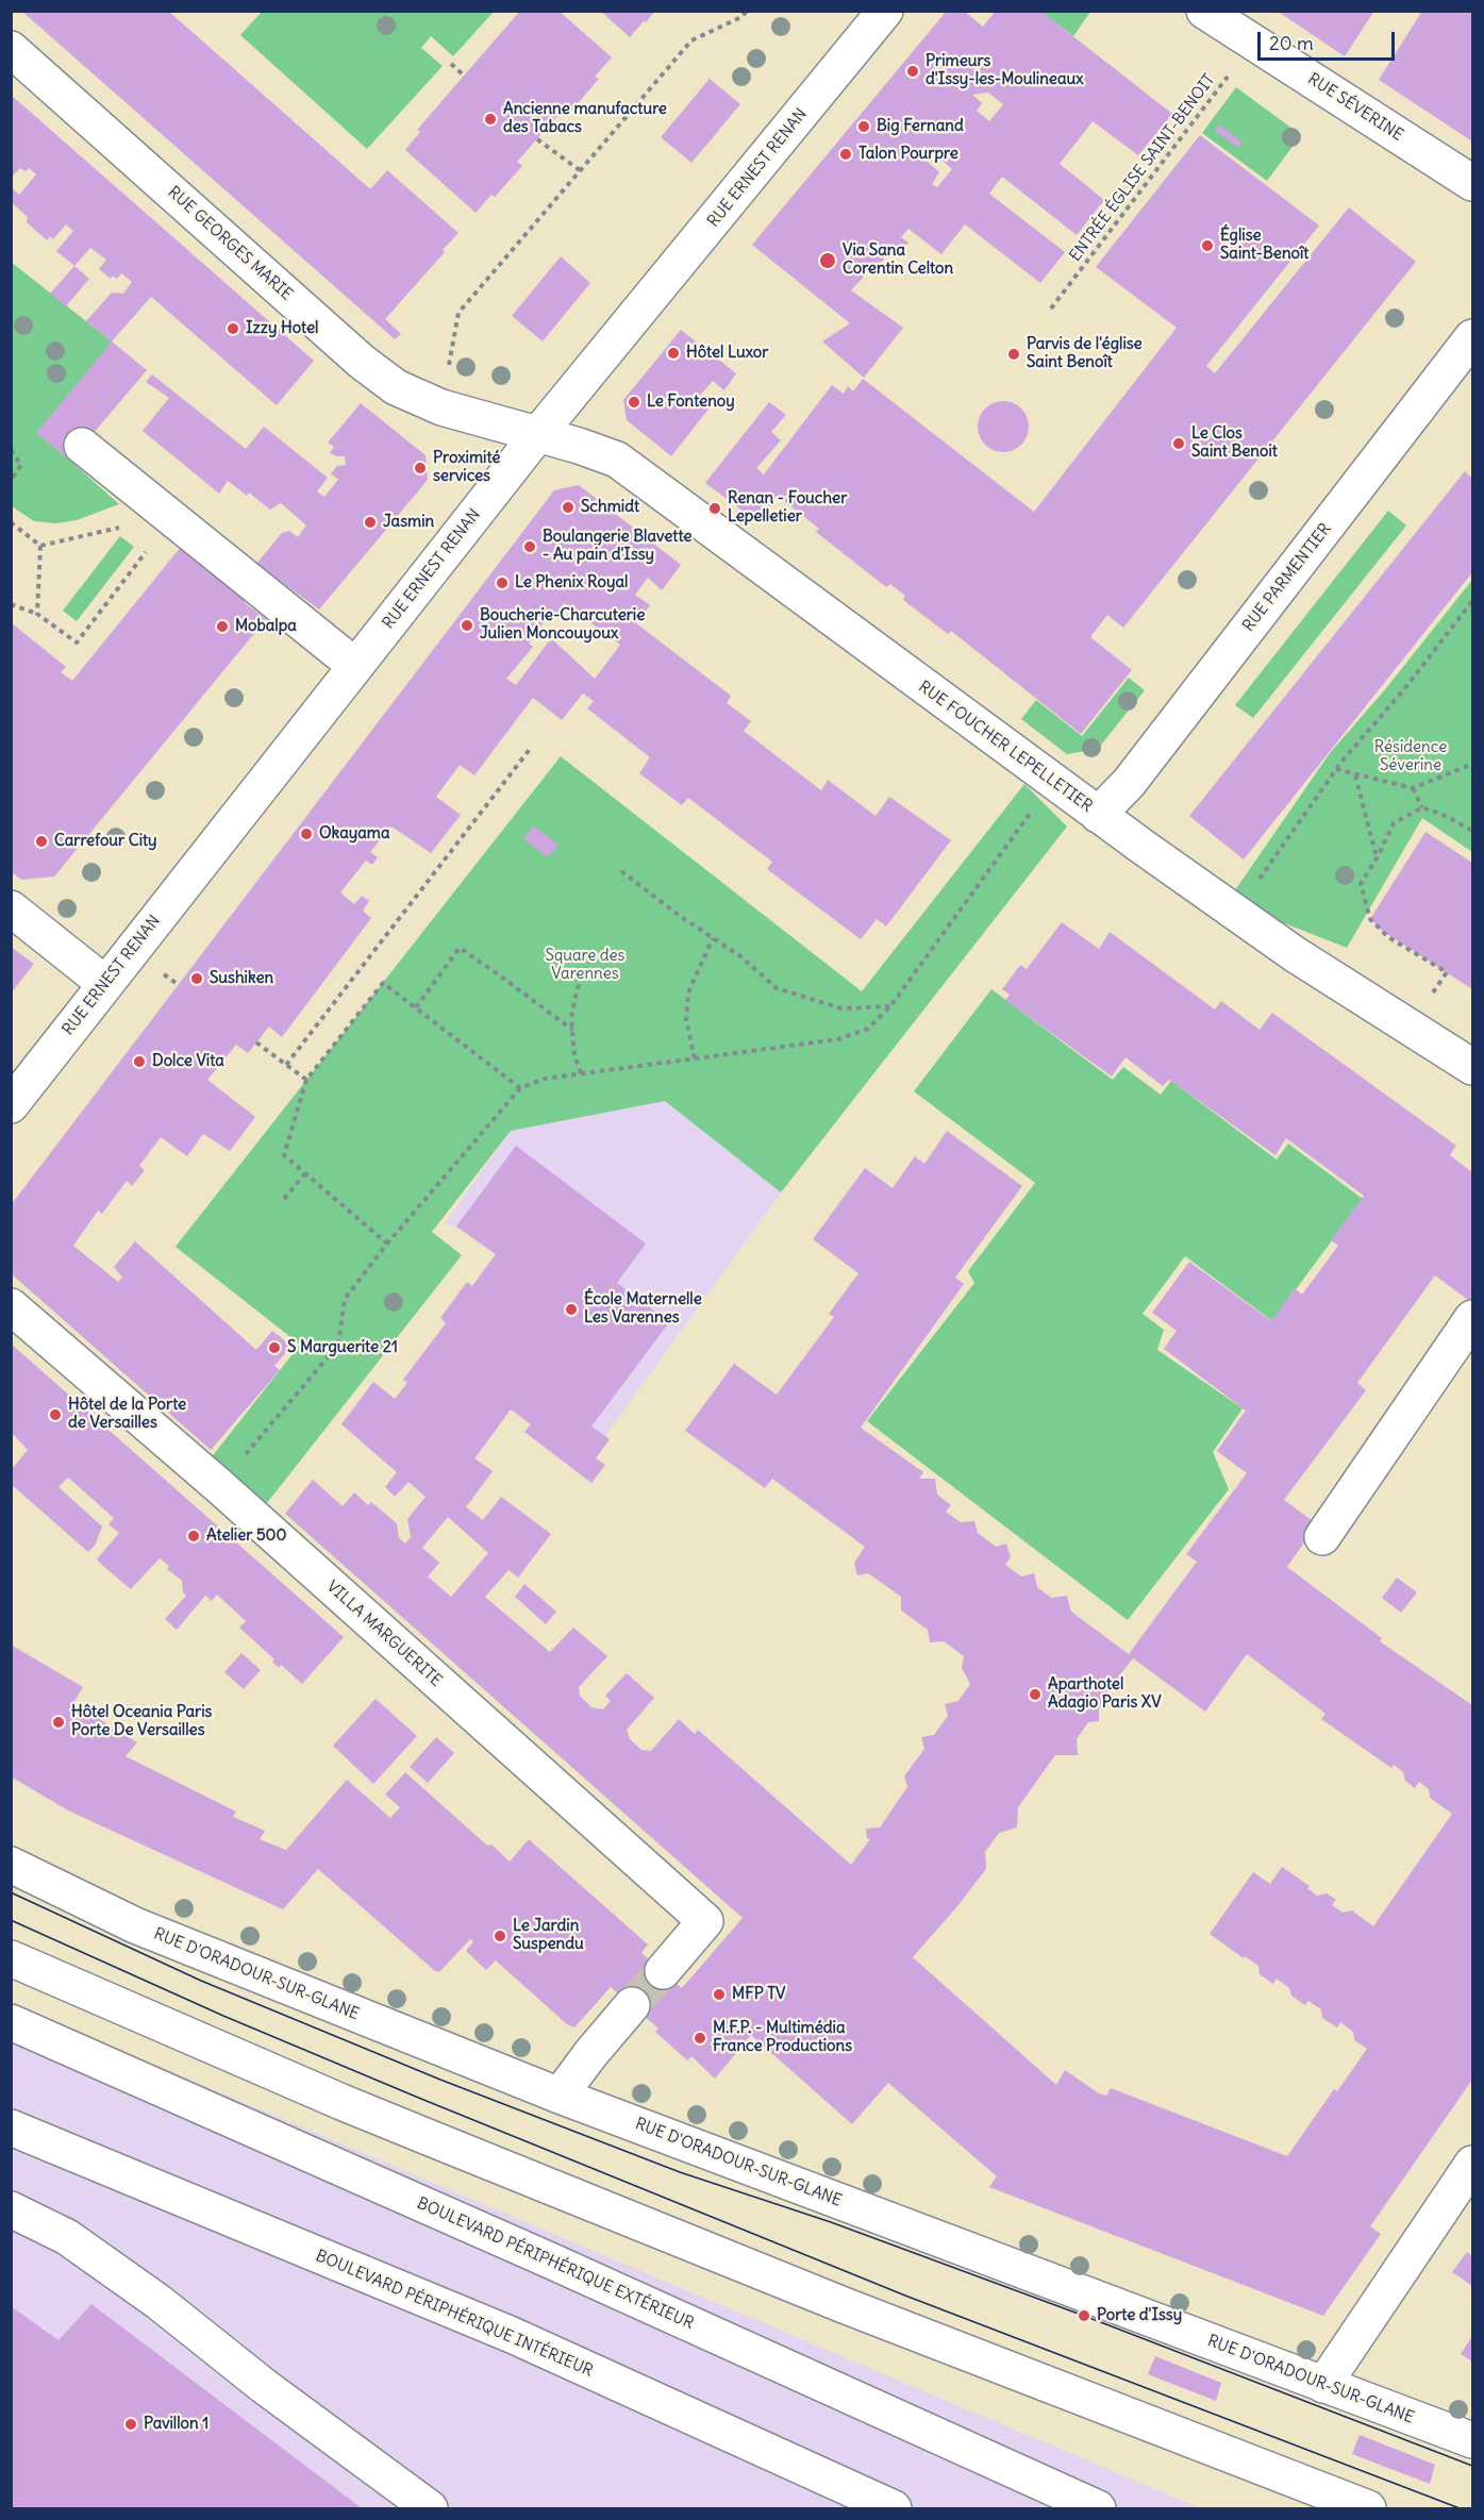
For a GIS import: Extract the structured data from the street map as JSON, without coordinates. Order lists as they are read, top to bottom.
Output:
{
  "streets": {
    "main road": [
      "RUE SÉVERINE",
      "RUE ERNEST RENAN",
      "RUE GEORGES MARIE",
      "RUE PARMENTIER",
      "RUE FOUCHER LEPELLETIER",
      "VILLA MARGUERITE",
      "RUE D'ORADOUR-SUR-GLANE",
      "BOULEVARD PÉRIPHÉRIQUE EXTÉRIEUR",
      "BOULEVARD PÉRIPHÉRIQUE INTÉRIEUR"
    ],
    "path": ["ENTRÉE ÉGLISE SAINT-BENOIT"]
  },
  "crossings": [
    ["RUE SÉVERINE", "ENTRÉE ÉGLISE SAINT-BENOIT"],
    ["RUE ERNEST RENAN", "RUE GEORGES MARIE"],
    ["RUE ERNEST RENAN", "RUE FOUCHER LEPELLETIER"],
    ["RUE GEORGES MARIE", "RUE FOUCHER LEPELLETIER"],
    ["RUE PARMENTIER", "RUE FOUCHER LEPELLETIER"]
  ],
  "parks": ["Résidence Séverine", "Square des Varennes"],
  "places": [
    "Primeurs d'Issy-les-Moulineaux",
    "Ancienne manufacture des Tabacs",
    "Big Fernand",
    "Talon Pourpre",
    "Église Saint-Benoît",
    "Via Sana Corentin Celton",
    "Izzy Hotel",
    "Hôtel Luxor",
    "Parvis de l'église Saint Benoît",
    "Le Fontenoy",
    "Le Clos Saint Benoit",
    "Proximité services",
    "Schmidt",
    "Renan - Foucher Lepelletier",
    "Jasmin",
    "Boulangerie Blavette - Au pain d'Issy",
    "Le Phenix Royal",
    "Boucherie-Charcuterie Julien Moncouyoux",
    "Mobalpa",
    "Okayama",
    "Carrefour City",
    "Sushiken",
    "Dolce Vita",
    "École Maternelle Les Varennes",
    "S Marguerite 21",
    "Hôtel de la Porte de Versailles",
    "Atelier 500",
    "Aparthotel Adagio Paris XV",
    "Hôtel Oceania Paris Porte De Versailles",
    "Le Jardin Suspendu",
    "MFP TV",
    "M.F.P. - Multimédia France Productions",
    "Porte d'Issy",
    "Pavillon 1"
  ],
  "scale_bar": "20 m"
}
